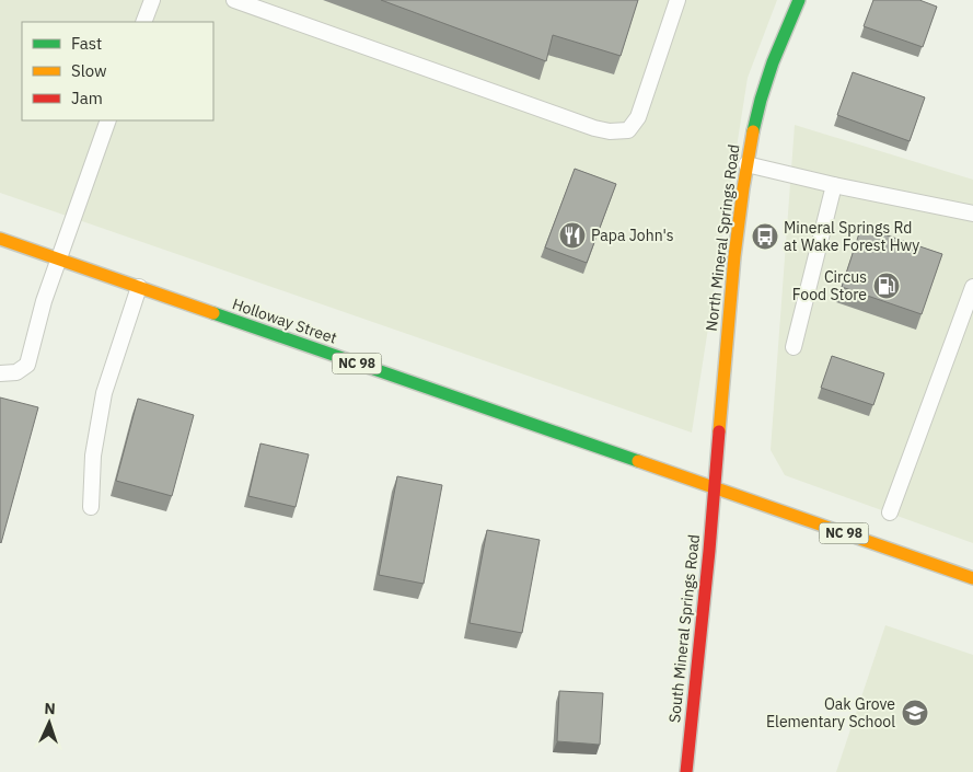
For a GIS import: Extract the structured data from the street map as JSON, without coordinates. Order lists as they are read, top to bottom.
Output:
{
  "streets": {
    "main road": [
      "North Mineral Springs Road",
      "Holloway Street",
      "NC 98",
      "South Mineral Springs Road"
    ]
  },
  "crossings": [
    ["North Mineral Springs Road", "Holloway Street"],
    ["North Mineral Springs Road", "NC 98"],
    ["North Mineral Springs Road", "South Mineral Springs Road"],
    ["Holloway Street", "NC 98"],
    ["Holloway Street", "South Mineral Springs Road"],
    ["NC 98", "South Mineral Springs Road"]
  ],
  "places": {
    "restaurant": ["Papa John's"],
    "bus stop": ["Mineral Springs Rd at Wake Forest Hwy"],
    "fuel station": ["Circus Food Store"],
    "school or university": ["Oak Grove Elementary School"]
  },
  "legend": ["Fast", "Slow", "Jam"],
  "north": "top"
}
